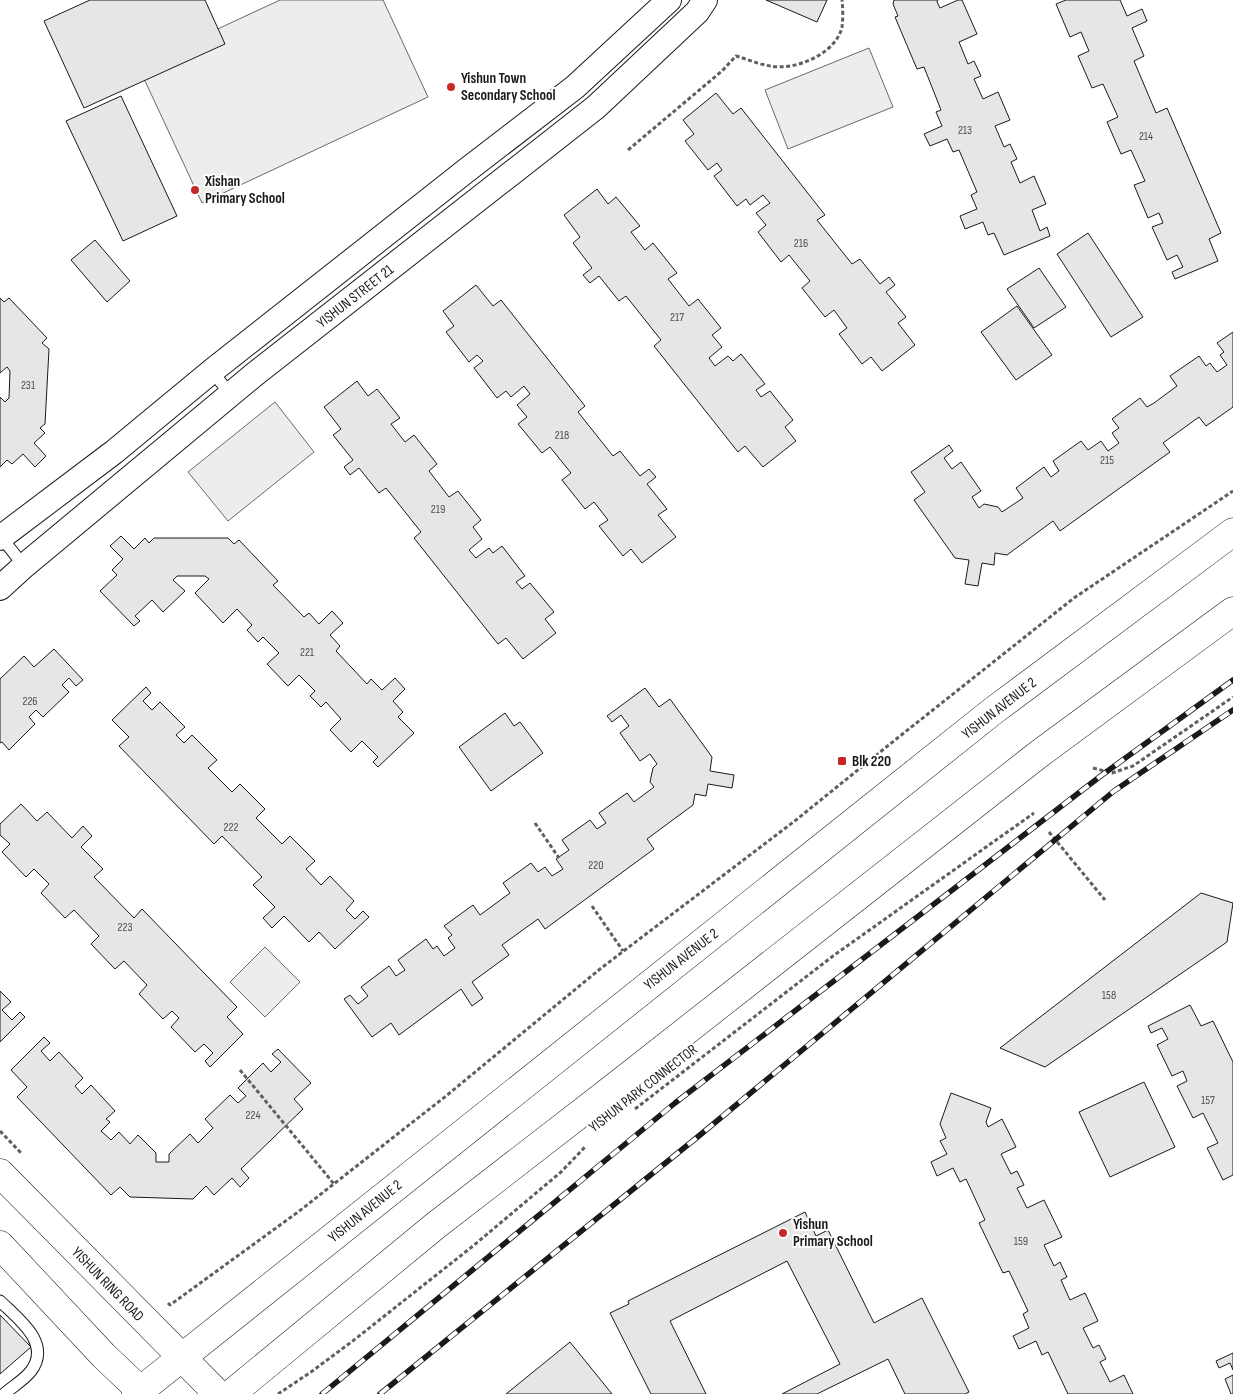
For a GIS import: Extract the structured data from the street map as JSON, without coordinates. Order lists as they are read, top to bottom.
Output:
{
  "streets": {
    "main road": ["YISHUN AVENUE 2", "YISHUN RING ROAD"],
    "street": ["YISHUN STREET 21"],
    "path": ["YISHUN PARK CONNECTOR"]
  },
  "crossings": [
    ["YISHUN AVENUE 2", "YISHUN RING ROAD"]
  ],
  "places": {
    "other": ["Yishun Town Secondary School", "Xishan Primary School", "Yishun Primary School"],
    "transit": ["Blk 220"]
  },
  "house_numbers": [
    "213",
    "214",
    "216",
    "217",
    "231",
    "218",
    "215",
    "219",
    "221",
    "226",
    "222",
    "220",
    "223",
    "158",
    "157",
    "224",
    "159"
  ]
}
